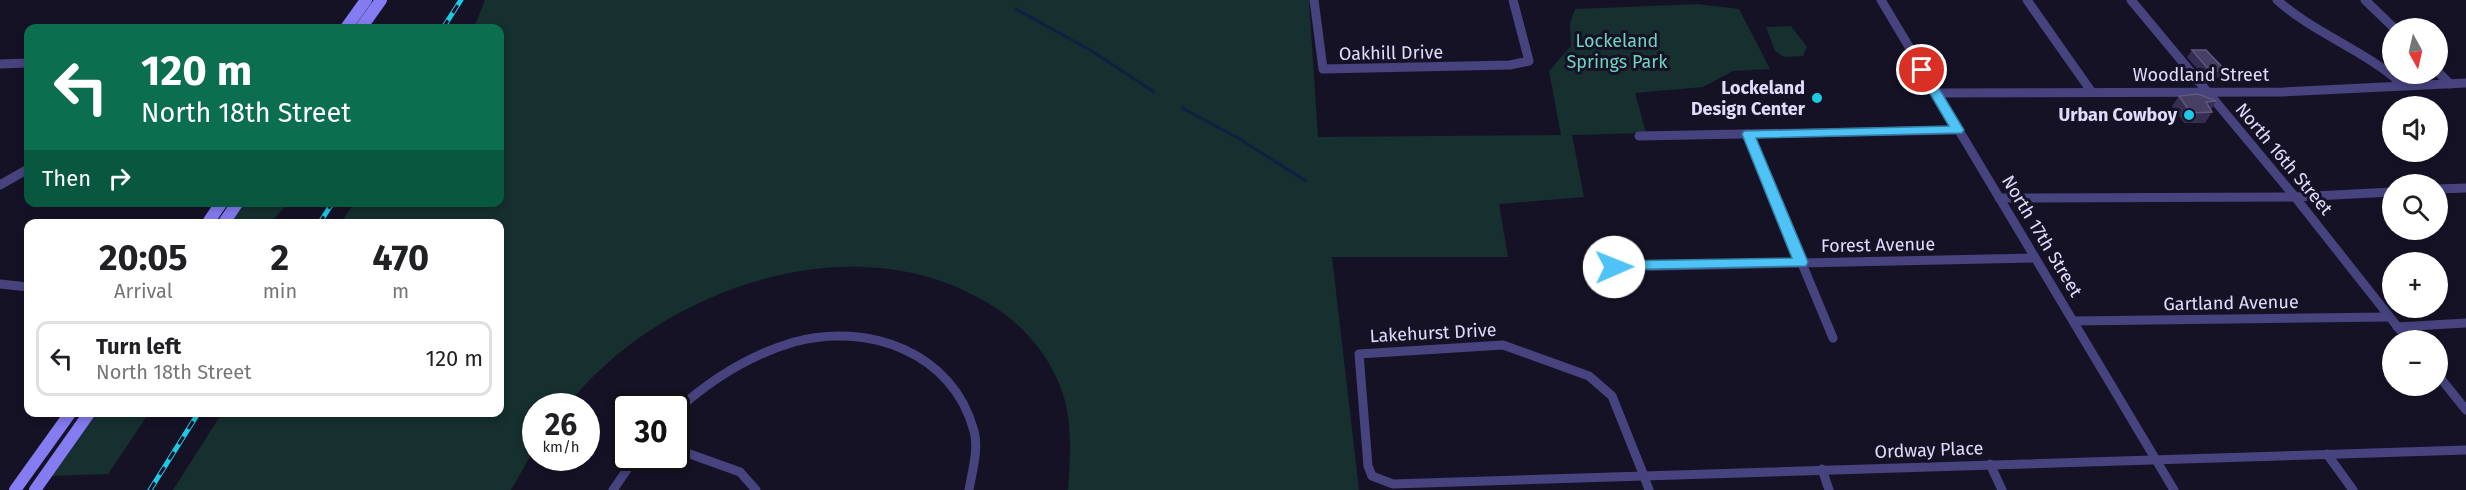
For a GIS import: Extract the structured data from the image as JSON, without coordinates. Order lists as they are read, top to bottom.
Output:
{
  "streets": {
    "street": [
      "Oakhill Drive",
      "Woodland Street",
      "North 16th Street",
      "North 17th Street",
      "Forest Avenue",
      "Gartland Avenue",
      "Lakehurst Drive",
      "Ordway Place"
    ]
  },
  "crossings": [
    ["Woodland Street", "North 16th Street"],
    ["Woodland Street", "North 17th Street"],
    ["North 17th Street", "Forest Avenue"],
    ["North 17th Street", "Gartland Avenue"],
    ["North 17th Street", "Ordway Place"],
    ["Lakehurst Drive", "Ordway Place"]
  ],
  "parks": ["Lockeland Springs Park"],
  "places": ["Lockeland Design Center", "Urban Cowboy"],
  "north": "bottom",
  "page": {
    "map_buttons": ["+", "−"],
    "turn": ["120 m", "North 18th Street"],
    "then": "Then",
    "eta": [
      "20:05",
      "Arrival",
      "2",
      "min",
      "470",
      "m"
    ],
    "list": [
      {
        "name": "Turn left",
        "note": "North 18th Street",
        "value": "120 m"
      }
    ],
    "speed": "26 km/h",
    "limit": "30"
  }
}
